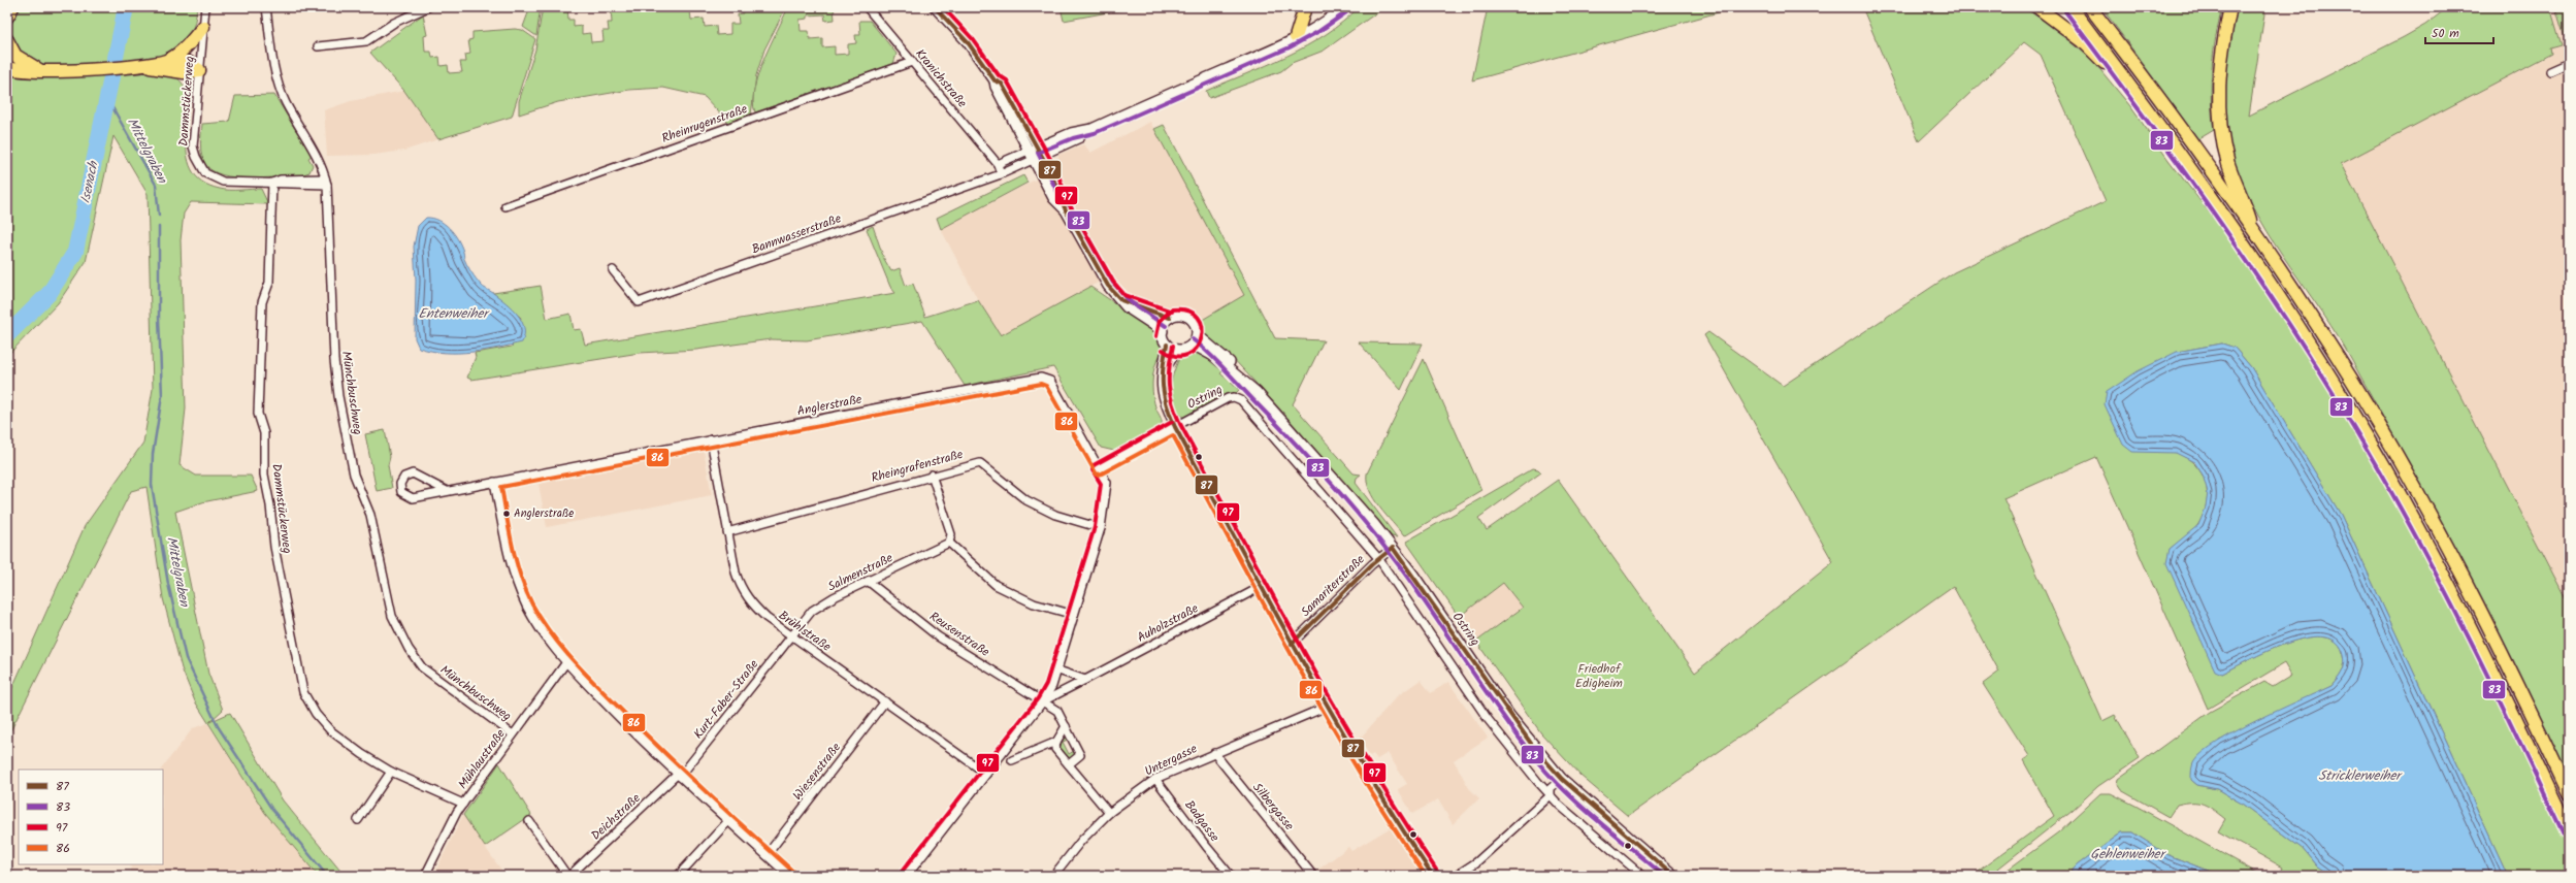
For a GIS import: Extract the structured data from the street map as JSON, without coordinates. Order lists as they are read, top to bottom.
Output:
{
  "streets": {
    "street": [
      "Kranichstraße",
      "Dammstückerweg",
      "Rheinrugenstraße",
      "Bannwasserstraße",
      "Münchbuschweg",
      "Ostring",
      "Anglerstraße",
      "Rheingrafenstraße",
      "Salmenstraße",
      "Samariterstraße",
      "Auholzstraße",
      "Brühlstraße",
      "Reusenstraße",
      "Kurt-Faber-Straße",
      "Mühlaustraße",
      "Untergasse",
      "Wiesenstraße",
      "Silbergasse",
      "Deichstraße",
      "Badgasse"
    ]
  },
  "crossings": [
    ["Kranichstraße", "Rheinrugenstraße"],
    ["Dammstückerweg", "Münchbuschweg"],
    ["Dammstückerweg", "Mühlaustraße"],
    ["Münchbuschweg", "Mühlaustraße"],
    ["Ostring", "Anglerstraße"],
    ["Ostring", "Samariterstraße"],
    ["Anglerstraße", "Brühlstraße"],
    ["Rheingrafenstraße", "Brühlstraße"],
    ["Salmenstraße", "Brühlstraße"],
    ["Salmenstraße", "Reusenstraße"],
    ["Salmenstraße", "Kurt-Faber-Straße"],
    ["Auholzstraße", "Reusenstraße"],
    ["Brühlstraße", "Kurt-Faber-Straße"],
    ["Brühlstraße", "Wiesenstraße"],
    ["Kurt-Faber-Straße", "Deichstraße"],
    ["Untergasse", "Silbergasse"],
    ["Untergasse", "Badgasse"]
  ],
  "water": [
    "Mittelgraben",
    "Isenach",
    "Entenweiher",
    "Stricklerweiher",
    "Gehlenweiher"
  ],
  "parks": ["Friedhof Edigheim"],
  "places": ["Anglerstraße"],
  "lines": [
    "transit line 87",
    "transit line 97",
    "transit line 83",
    "transit line 86"
  ],
  "legend": [
    "87",
    "83",
    "97",
    "86"
  ],
  "scale_bar": "50 m"
}
